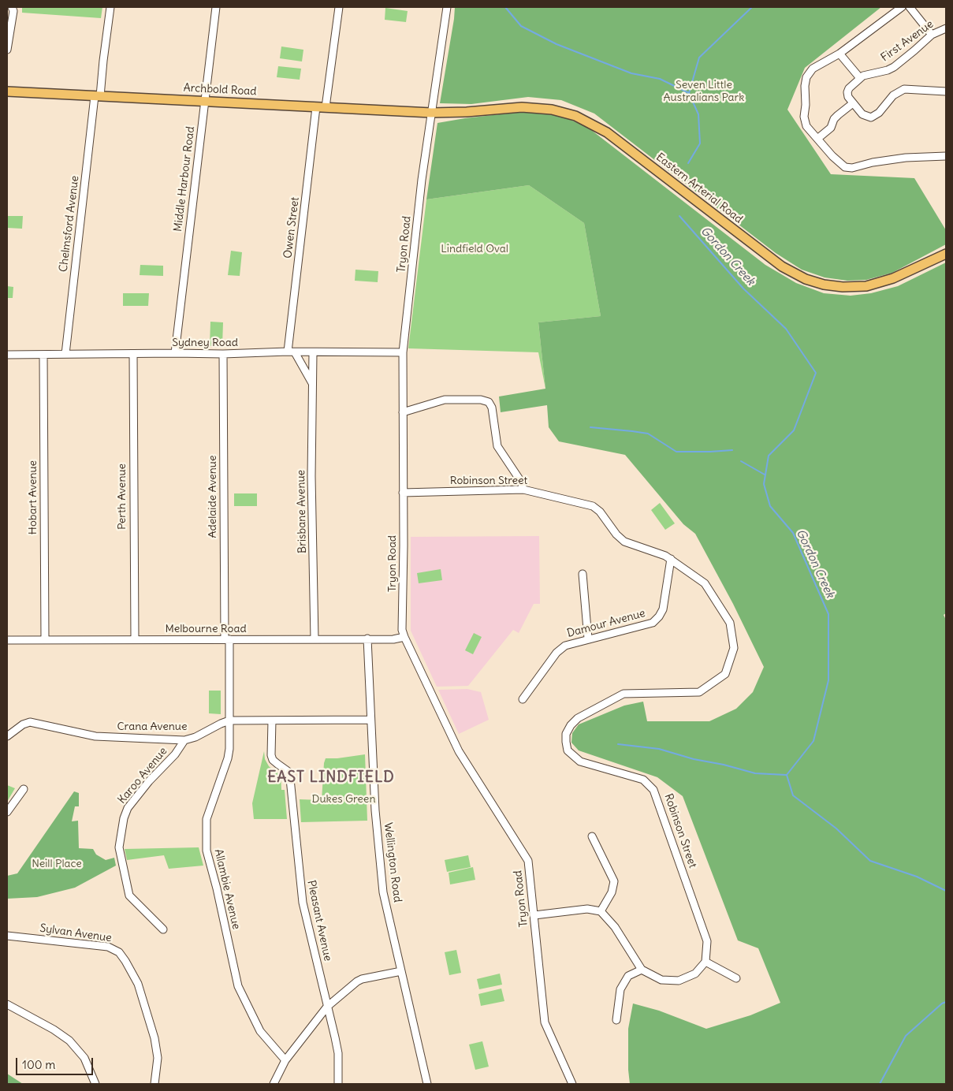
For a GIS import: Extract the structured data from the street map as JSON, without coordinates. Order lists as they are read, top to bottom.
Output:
{
  "streets": {
    "main road": ["Archbold Road", "Eastern Arterial Road"],
    "street": [
      "First Avenue",
      "Middle Harbour Road",
      "Chelmsford Avenue",
      "Owen Street",
      "Tryon Road",
      "Sydney Road",
      "Robinson Street",
      "Perth Avenue",
      "Adelaide Avenue",
      "Hobart Avenue",
      "Brisbane Avenue",
      "Damour Avenue",
      "Melbourne Road",
      "Crana Avenue",
      "Karoo Avenue",
      "Wellington Road",
      "Allambie Avenue",
      "Pleasant Avenue",
      "Sylvan Avenue"
    ]
  },
  "crossings": [
    ["Archbold Road", "Middle Harbour Road"],
    ["Archbold Road", "Eastern Arterial Road"],
    ["Archbold Road", "Chelmsford Avenue"],
    ["Archbold Road", "Owen Street"],
    ["Archbold Road", "Tryon Road"],
    ["Middle Harbour Road", "Sydney Road"],
    ["Eastern Arterial Road", "Tryon Road"],
    ["Chelmsford Avenue", "Sydney Road"],
    ["Owen Street", "Sydney Road"],
    ["Owen Street", "Brisbane Avenue"],
    ["Tryon Road", "Sydney Road"],
    ["Tryon Road", "Robinson Street"],
    ["Tryon Road", "Melbourne Road"],
    ["Sydney Road", "Perth Avenue"],
    ["Sydney Road", "Adelaide Avenue"],
    ["Sydney Road", "Hobart Avenue"],
    ["Sydney Road", "Brisbane Avenue"],
    ["Robinson Street", "Damour Avenue"],
    ["Perth Avenue", "Melbourne Road"],
    ["Adelaide Avenue", "Melbourne Road"],
    ["Adelaide Avenue", "Allambie Avenue"],
    ["Hobart Avenue", "Melbourne Road"],
    ["Brisbane Avenue", "Melbourne Road"],
    ["Melbourne Road", "Wellington Road"],
    ["Melbourne Road", "Allambie Avenue"],
    ["Crana Avenue", "Karoo Avenue"],
    ["Crana Avenue", "Wellington Road"],
    ["Crana Avenue", "Allambie Avenue"],
    ["Crana Avenue", "Pleasant Avenue"]
  ],
  "districts": ["EAST LINDFIELD"],
  "water": ["Gordon Creek"],
  "parks": [
    "Seven Little Australians Park",
    "Lindfield Oval",
    "Dukes Green",
    "Neill Place"
  ],
  "scale_bar": "100 m"
}
